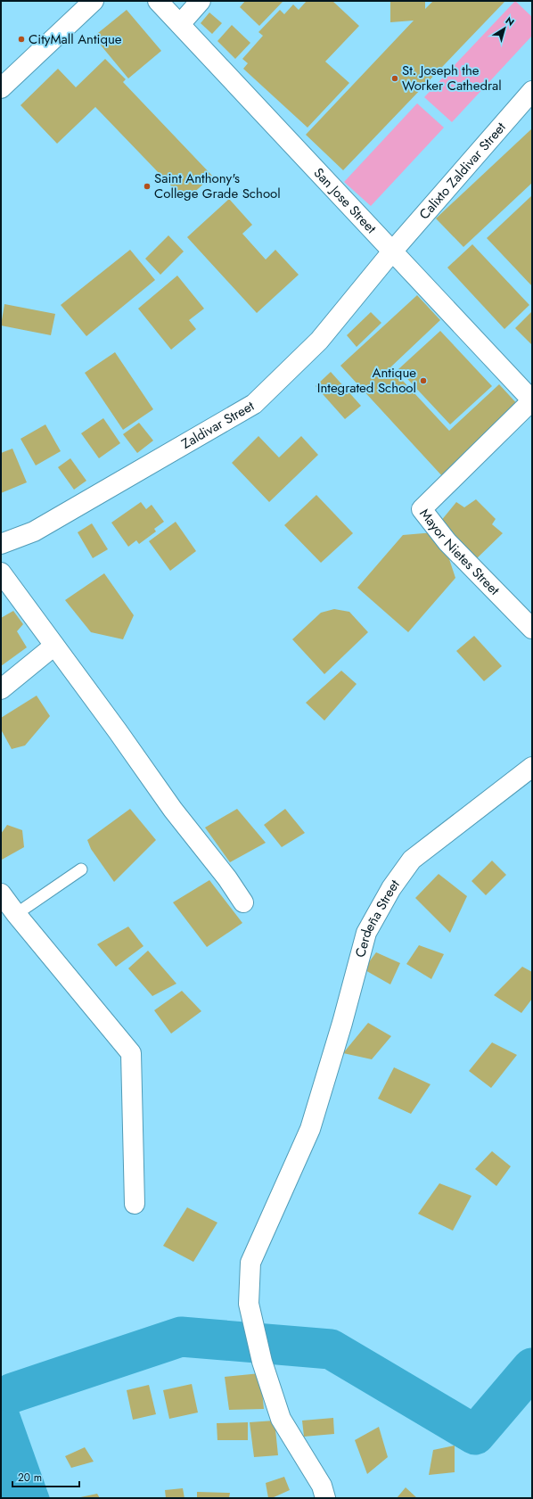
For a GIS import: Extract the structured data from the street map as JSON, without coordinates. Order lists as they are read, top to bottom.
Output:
{
  "streets": {
    "street": [
      "Calixto Zaldivar Street",
      "San Jose Street",
      "Zaldivar Street",
      "Mayor Nietes Street",
      "Cerdeña Street"
    ]
  },
  "crossings": [
    ["Calixto Zaldivar Street", "San Jose Street"],
    ["Calixto Zaldivar Street", "Zaldivar Street"],
    ["San Jose Street", "Zaldivar Street"],
    ["San Jose Street", "Mayor Nietes Street"]
  ],
  "places": [
    "CityMall Antique",
    "St. Joseph the Worker Cathedral",
    "Saint Anthony's College Grade School",
    "Antique Integrated School"
  ],
  "scale_bar": "20 m",
  "north": "top right"
}
